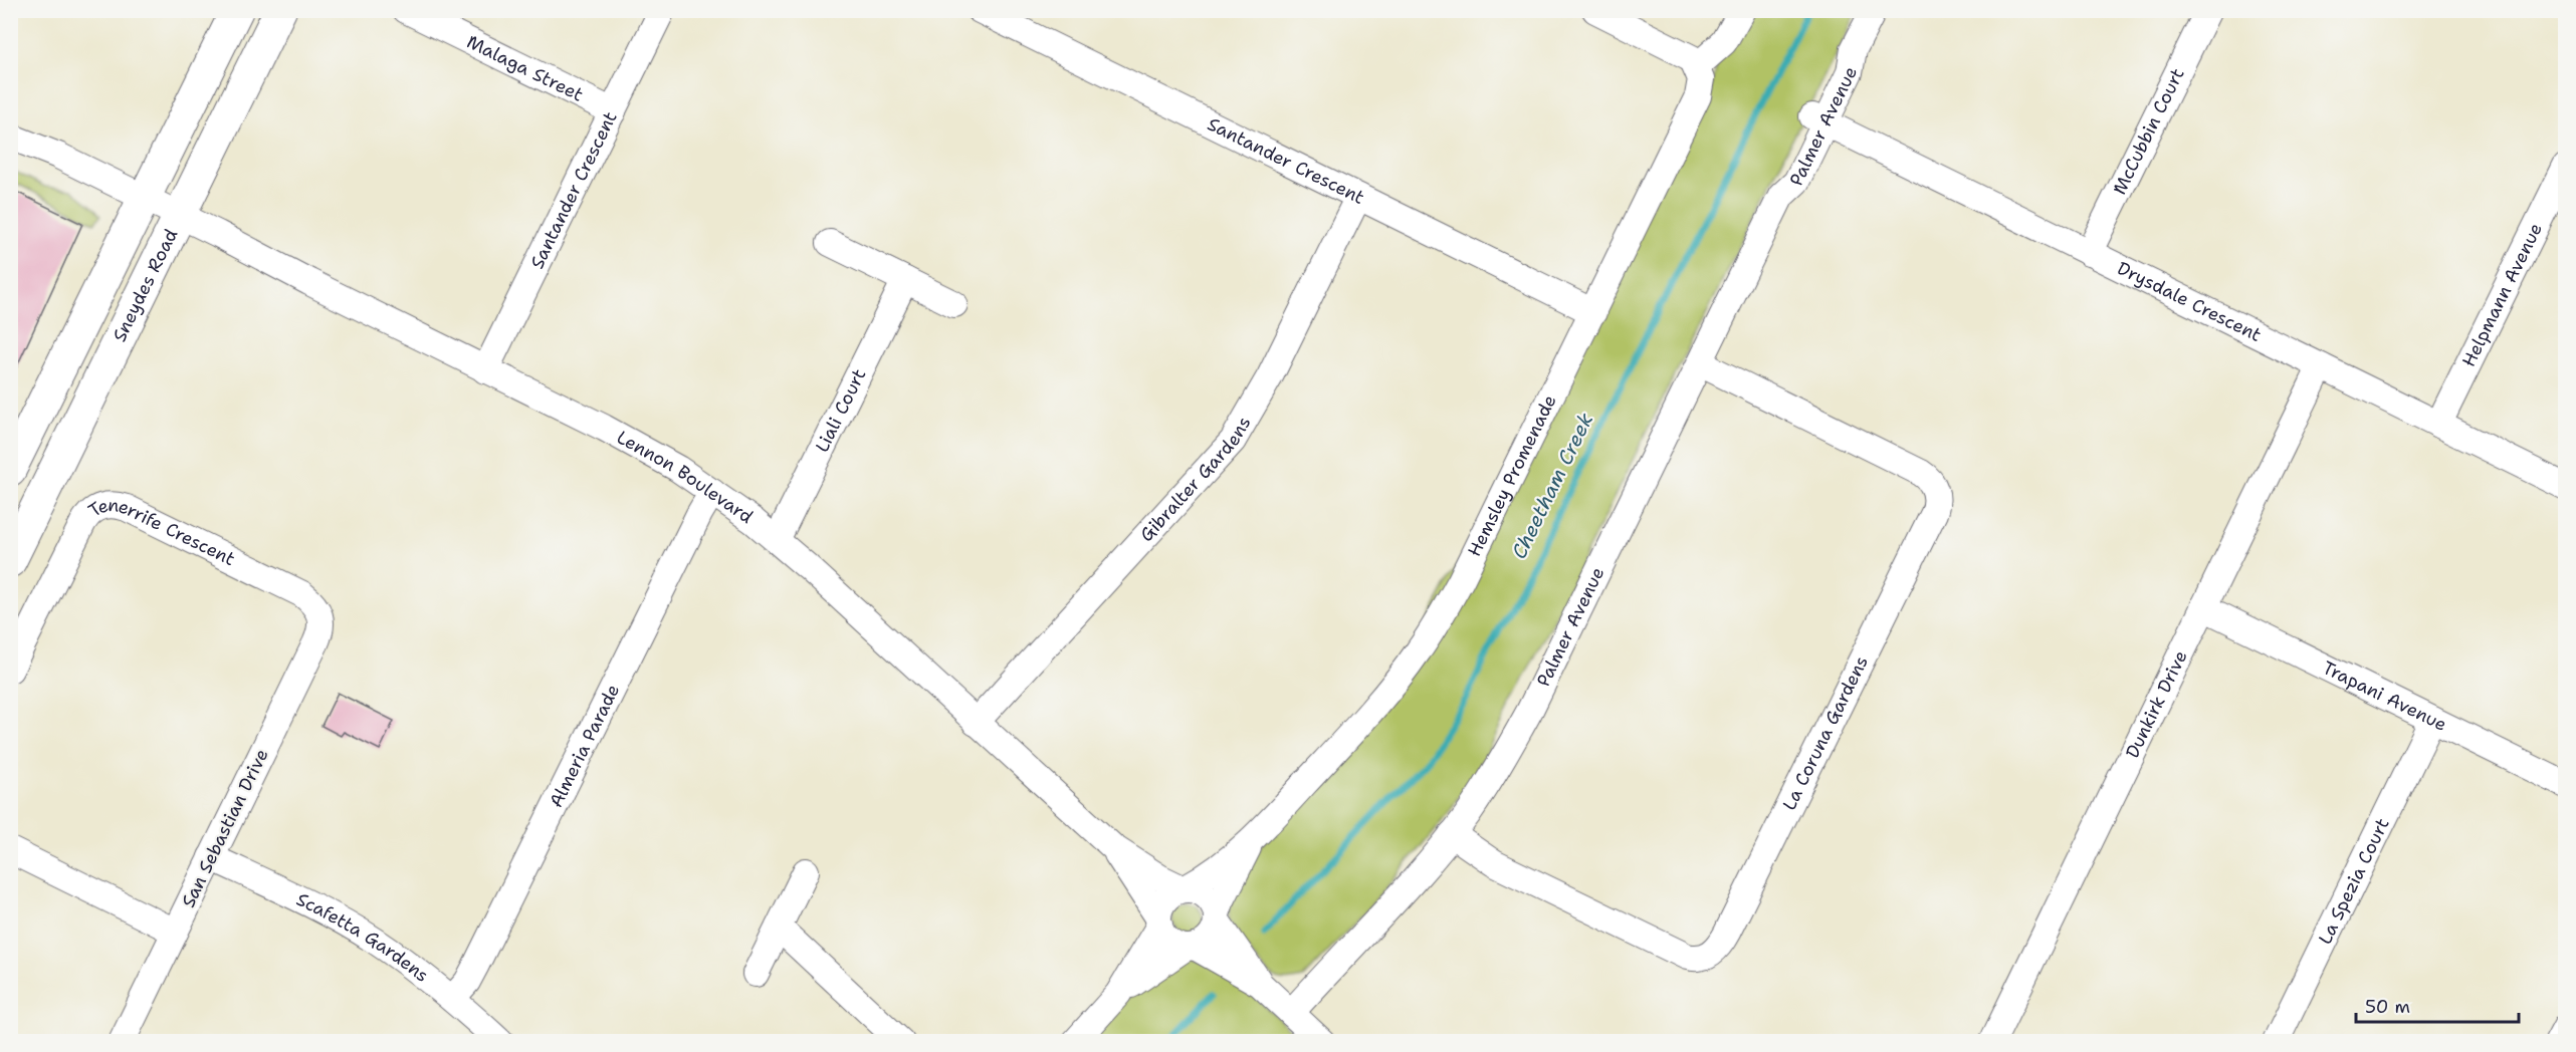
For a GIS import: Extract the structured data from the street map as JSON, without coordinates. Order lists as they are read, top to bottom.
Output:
{
  "streets": {
    "main road": ["Sneydes Road"],
    "street": [
      "Malaga Street",
      "Palmer Avenue",
      "McCubbin Court",
      "Santander Crescent",
      "Helpmann Avenue",
      "Drysdale Crescent",
      "Liali Court",
      "Hemsley Promenade",
      "Lennon Boulevard",
      "Gibralter Gardens",
      "Tenerrife Crescent",
      "Trapani Avenue",
      "Dunkirk Drive",
      "La Coruna Gardens",
      "Almeria Parade",
      "San Sebastian Drive",
      "La Spezia Court",
      "Scafetta Gardens"
    ]
  },
  "crossings": [
    ["Malaga Street", "Santander Crescent"],
    ["Palmer Avenue", "Drysdale Crescent"],
    ["Palmer Avenue", "La Coruna Gardens"],
    ["McCubbin Court", "Drysdale Crescent"],
    ["Santander Crescent", "Hemsley Promenade"],
    ["Santander Crescent", "Lennon Boulevard"],
    ["Santander Crescent", "Gibralter Gardens"],
    ["Sneydes Road", "Lennon Boulevard"],
    ["Helpmann Avenue", "Drysdale Crescent"],
    ["Drysdale Crescent", "Dunkirk Drive"],
    ["Liali Court", "Lennon Boulevard"],
    ["Hemsley Promenade", "Lennon Boulevard"],
    ["Lennon Boulevard", "Gibralter Gardens"],
    ["Lennon Boulevard", "Almeria Parade"],
    ["Tenerrife Crescent", "San Sebastian Drive"],
    ["Trapani Avenue", "Dunkirk Drive"],
    ["Trapani Avenue", "La Spezia Court"],
    ["Almeria Parade", "Scafetta Gardens"],
    ["San Sebastian Drive", "Scafetta Gardens"]
  ],
  "water": ["Cheetham Creek"],
  "scale_bar": "50 m"
}
